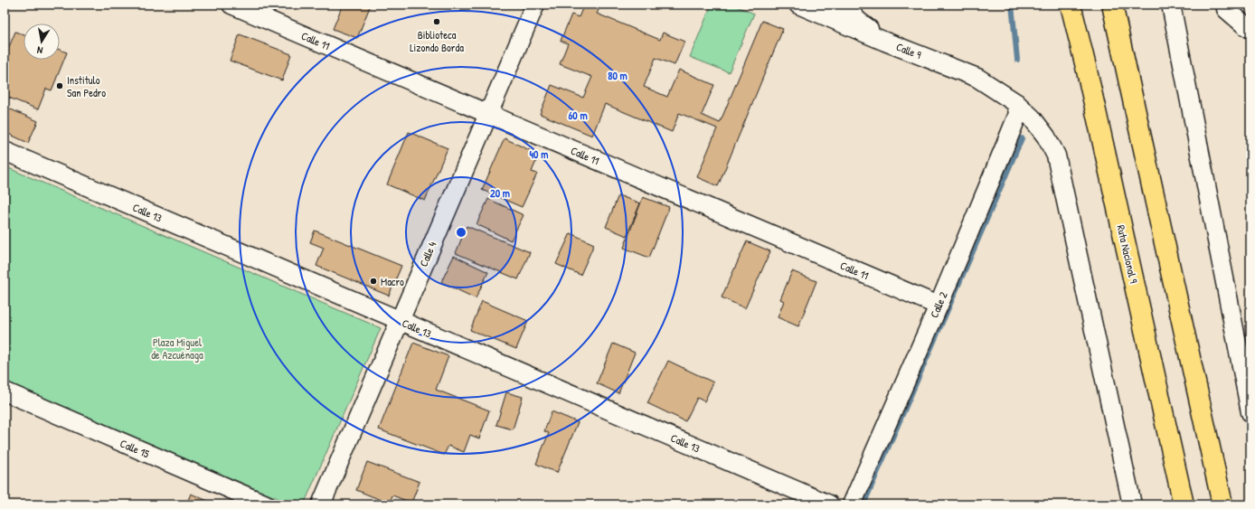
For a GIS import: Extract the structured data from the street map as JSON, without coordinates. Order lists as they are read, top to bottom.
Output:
{
  "streets": {
    "highway": ["Ruta Nacional 9"],
    "street": [
      "Calle 11",
      "Calle 9",
      "Calle 13",
      "Calle 4",
      "Calle 2",
      "Calle 15"
    ]
  },
  "crossings": [
    ["Calle 11", "Calle 4"],
    ["Calle 11", "Calle 2"],
    ["Calle 9", "Calle 2"],
    ["Calle 13", "Calle 4"]
  ],
  "parks": ["Plaza Miguel de Azcuénaga"],
  "places": ["Biblioteca Lizondo Borda", "Institulo San Pedro", "Macro"],
  "north": "bottom",
  "rings": [
    "80 m",
    "60 m",
    "40 m",
    "20 m"
  ]
}
